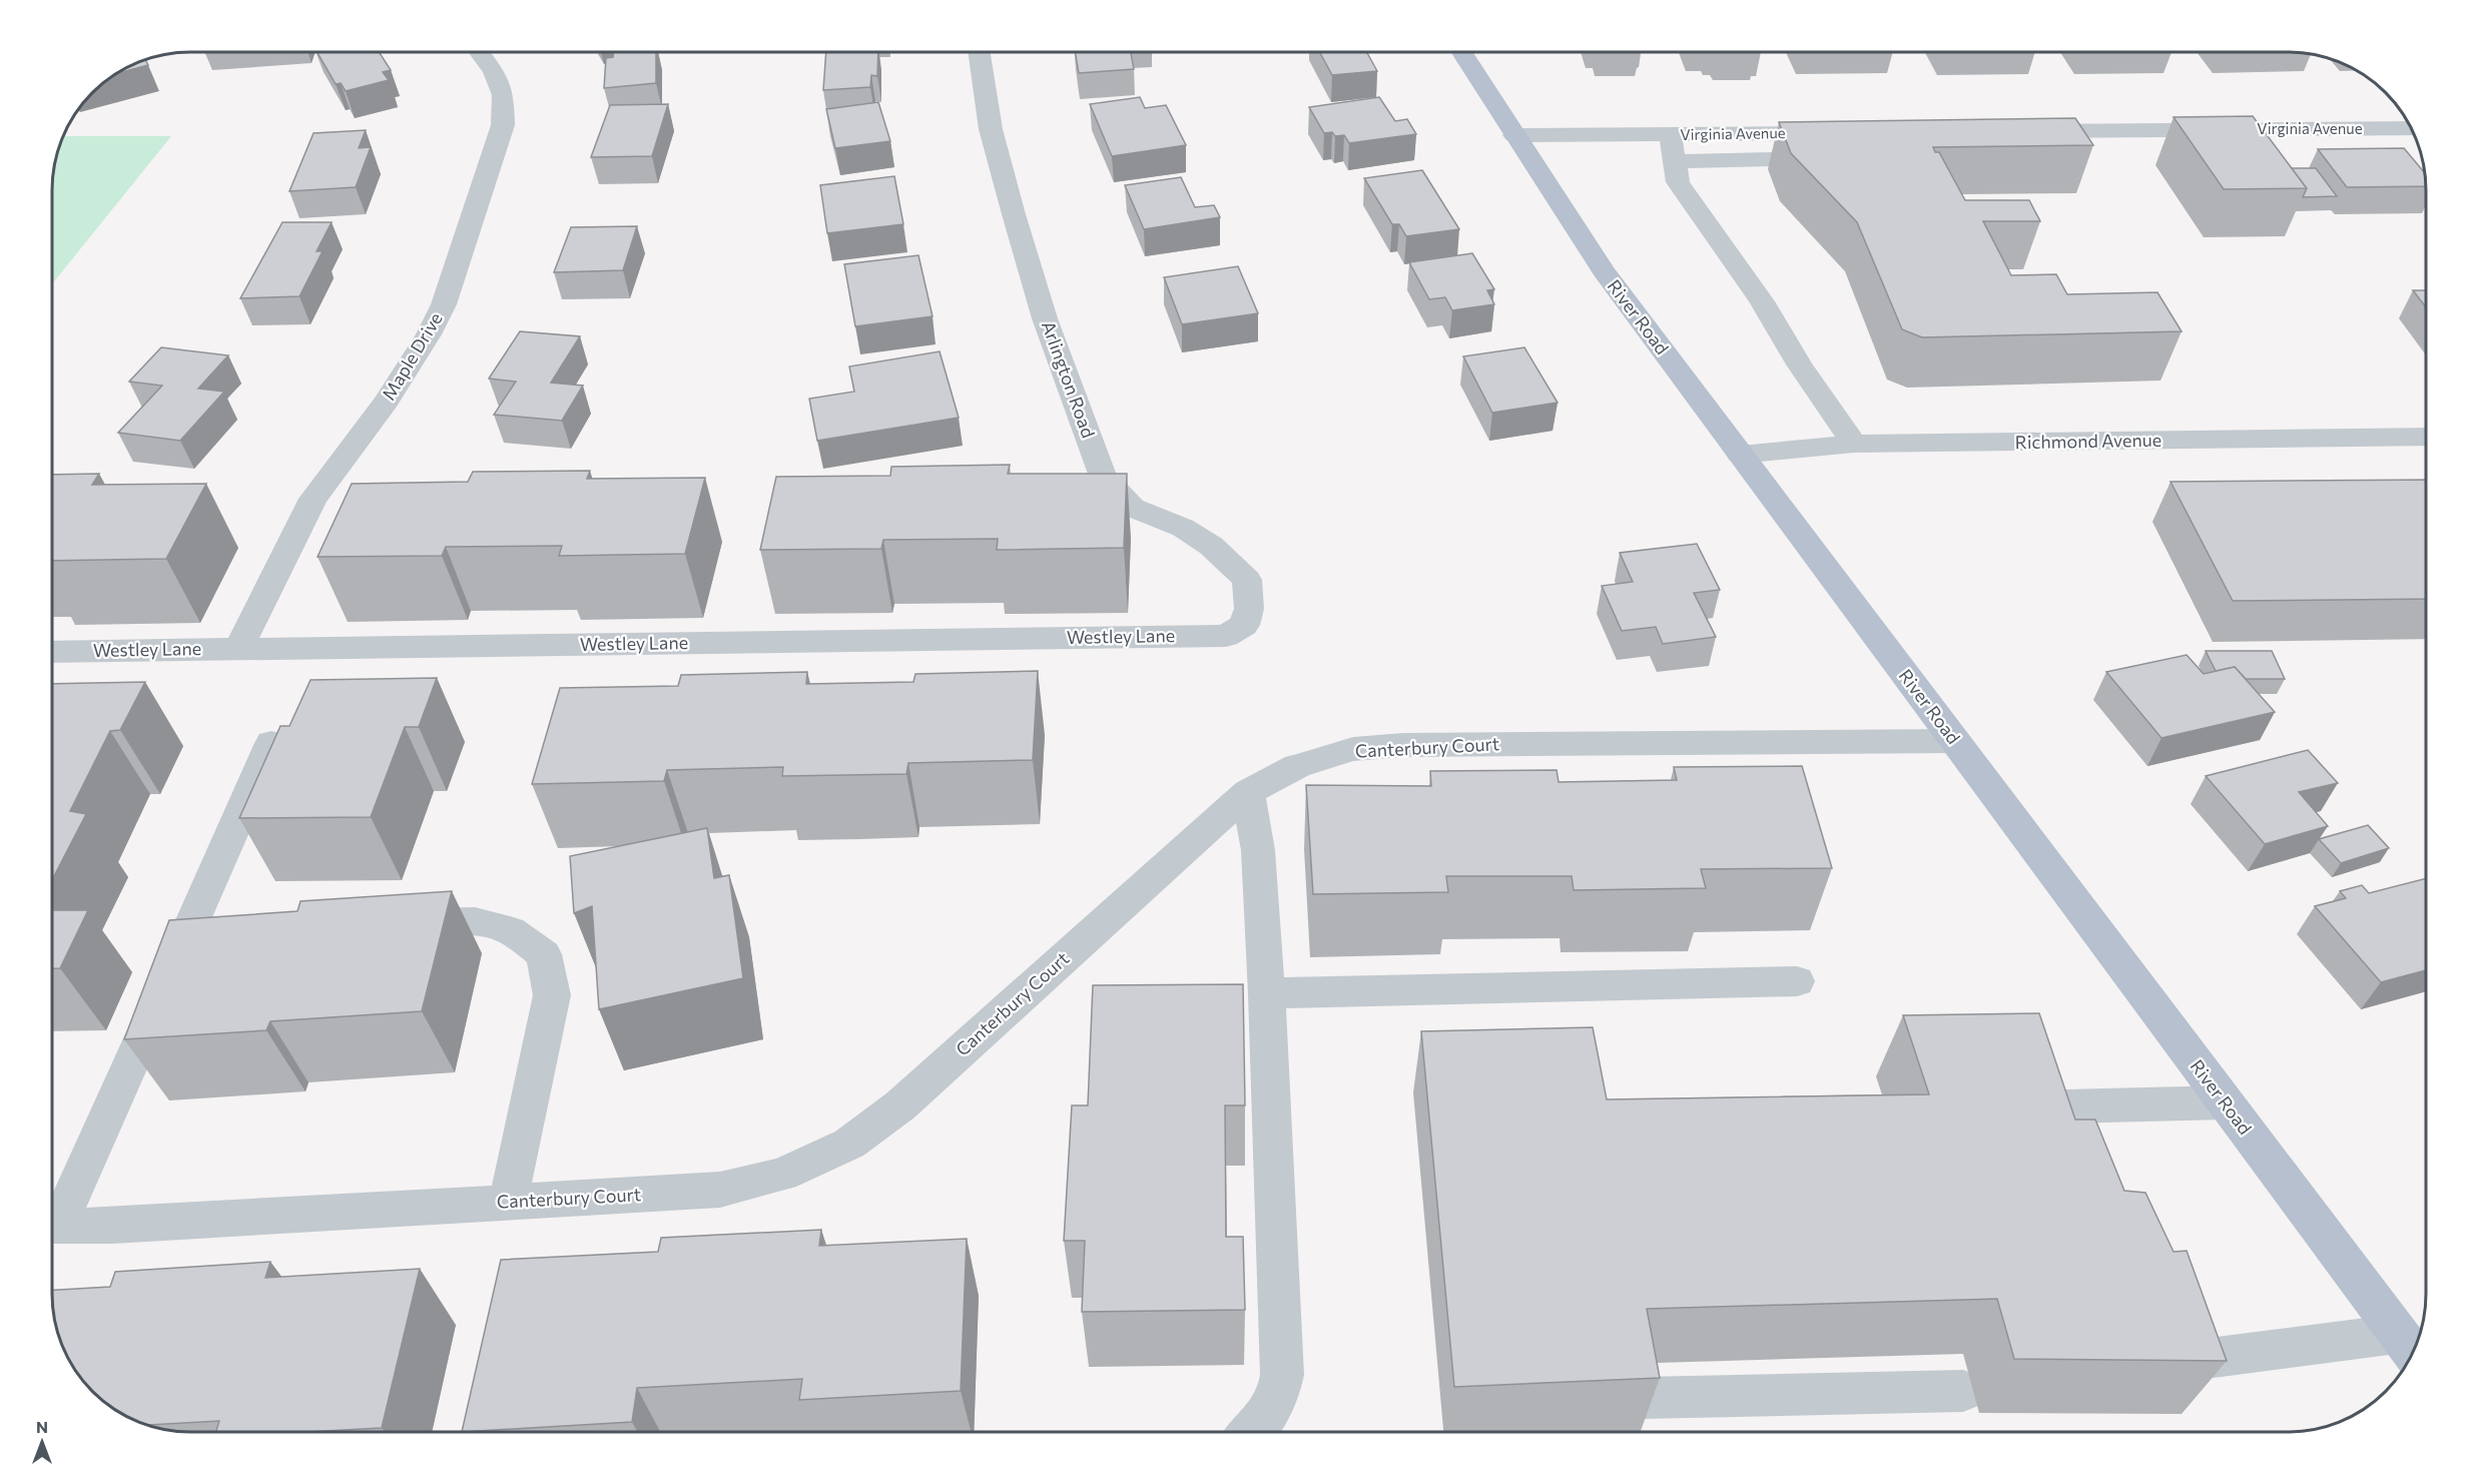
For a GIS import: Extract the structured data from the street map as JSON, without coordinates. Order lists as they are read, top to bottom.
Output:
{
  "streets": {
    "main road": ["River Road"],
    "street": [
      "Virginia Avenue",
      "Maple Drive",
      "Arlington Road",
      "Richmond Avenue",
      "Westley Lane",
      "Canterbury Court"
    ]
  },
  "crossings": [
    ["Virginia Avenue", "River Road"],
    ["River Road", "Richmond Avenue"],
    ["River Road", "Canterbury Court"],
    ["Maple Drive", "Westley Lane"],
    ["Arlington Road", "Westley Lane"]
  ],
  "north": "top"
}
